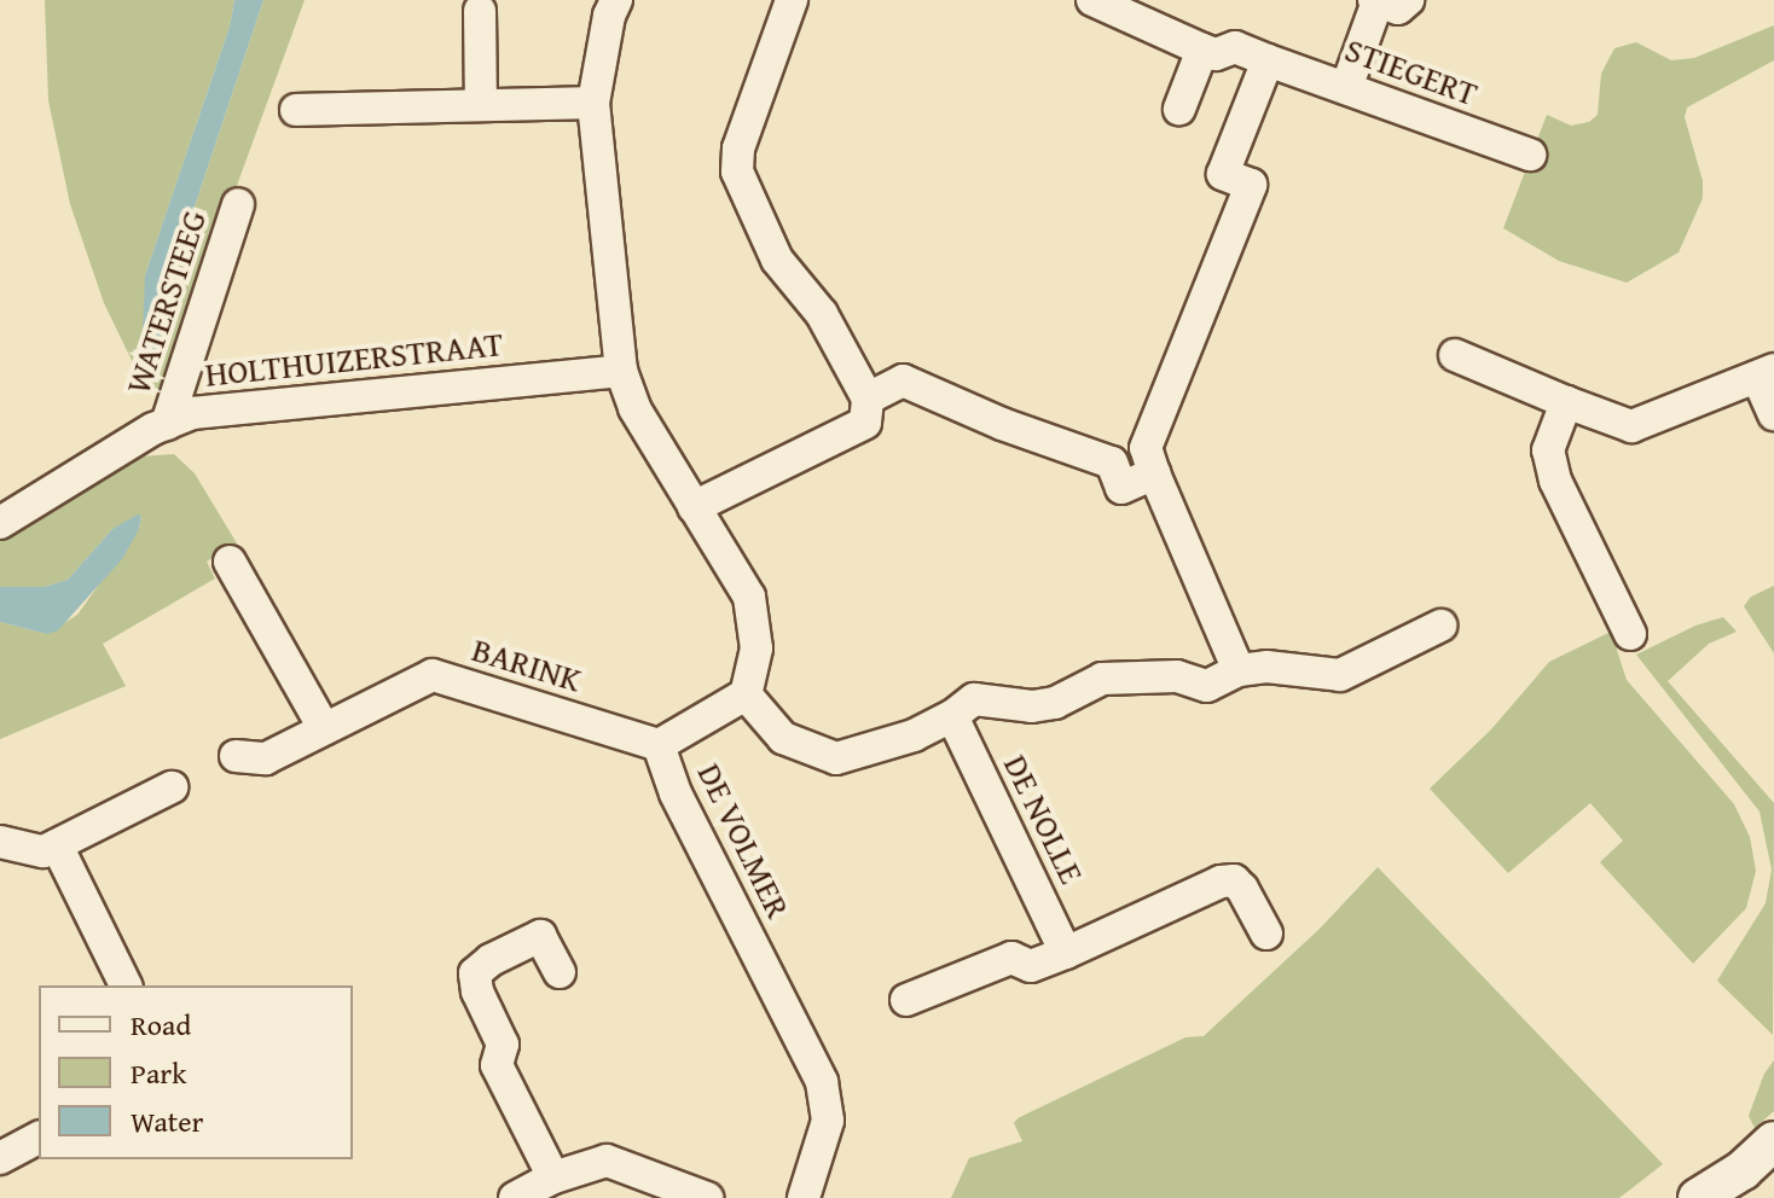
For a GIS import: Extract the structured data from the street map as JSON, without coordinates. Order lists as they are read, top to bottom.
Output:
{
  "streets": {
    "street": [
      "STIEGERT",
      "WATERSTEEG",
      "HOLTHUIZERSTRAAT",
      "BARINK",
      "DE NOLLE",
      "DE VOLMER"
    ]
  },
  "crossings": [
    ["WATERSTEEG", "HOLTHUIZERSTRAAT"],
    ["BARINK", "DE VOLMER"],
    ["DE NOLLE", "DE VOLMER"]
  ],
  "legend": ["Road", "Park", "Water"]
}
